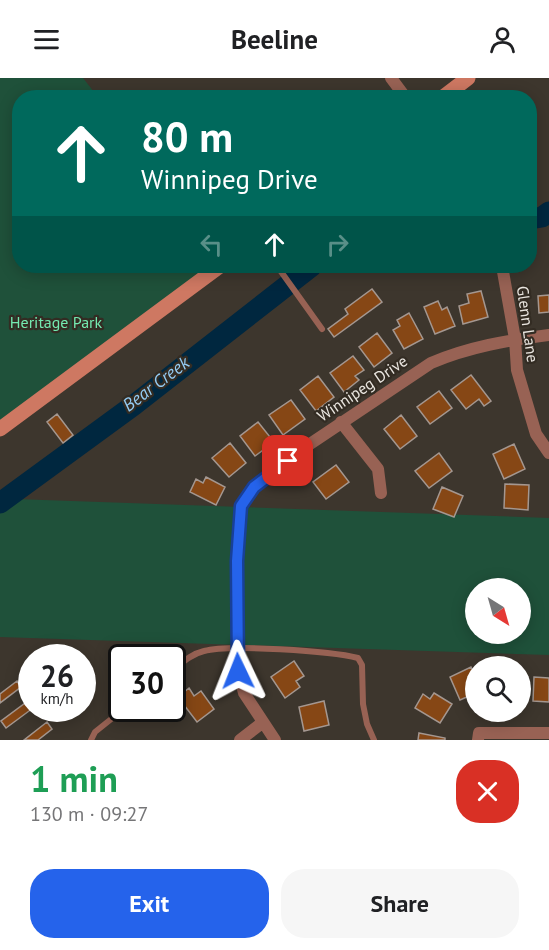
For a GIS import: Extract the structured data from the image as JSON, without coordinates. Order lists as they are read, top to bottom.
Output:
{
  "streets": {
    "street": ["Glenn Lane", "Winnipeg Drive"]
  },
  "crossings": [
    ["Glenn Lane", "Winnipeg Drive"]
  ],
  "water": ["Bear Creek"],
  "parks": ["Heritage Park"],
  "north": "bottom right",
  "page": {
    "header": "Beeline",
    "turn": ["80 m", "Winnipeg Drive"],
    "speed": "26 km/h",
    "limit": "30",
    "heading": ["1 min", "130 m · 09:27"],
    "buttons": ["Exit", "Share"]
  }
}
